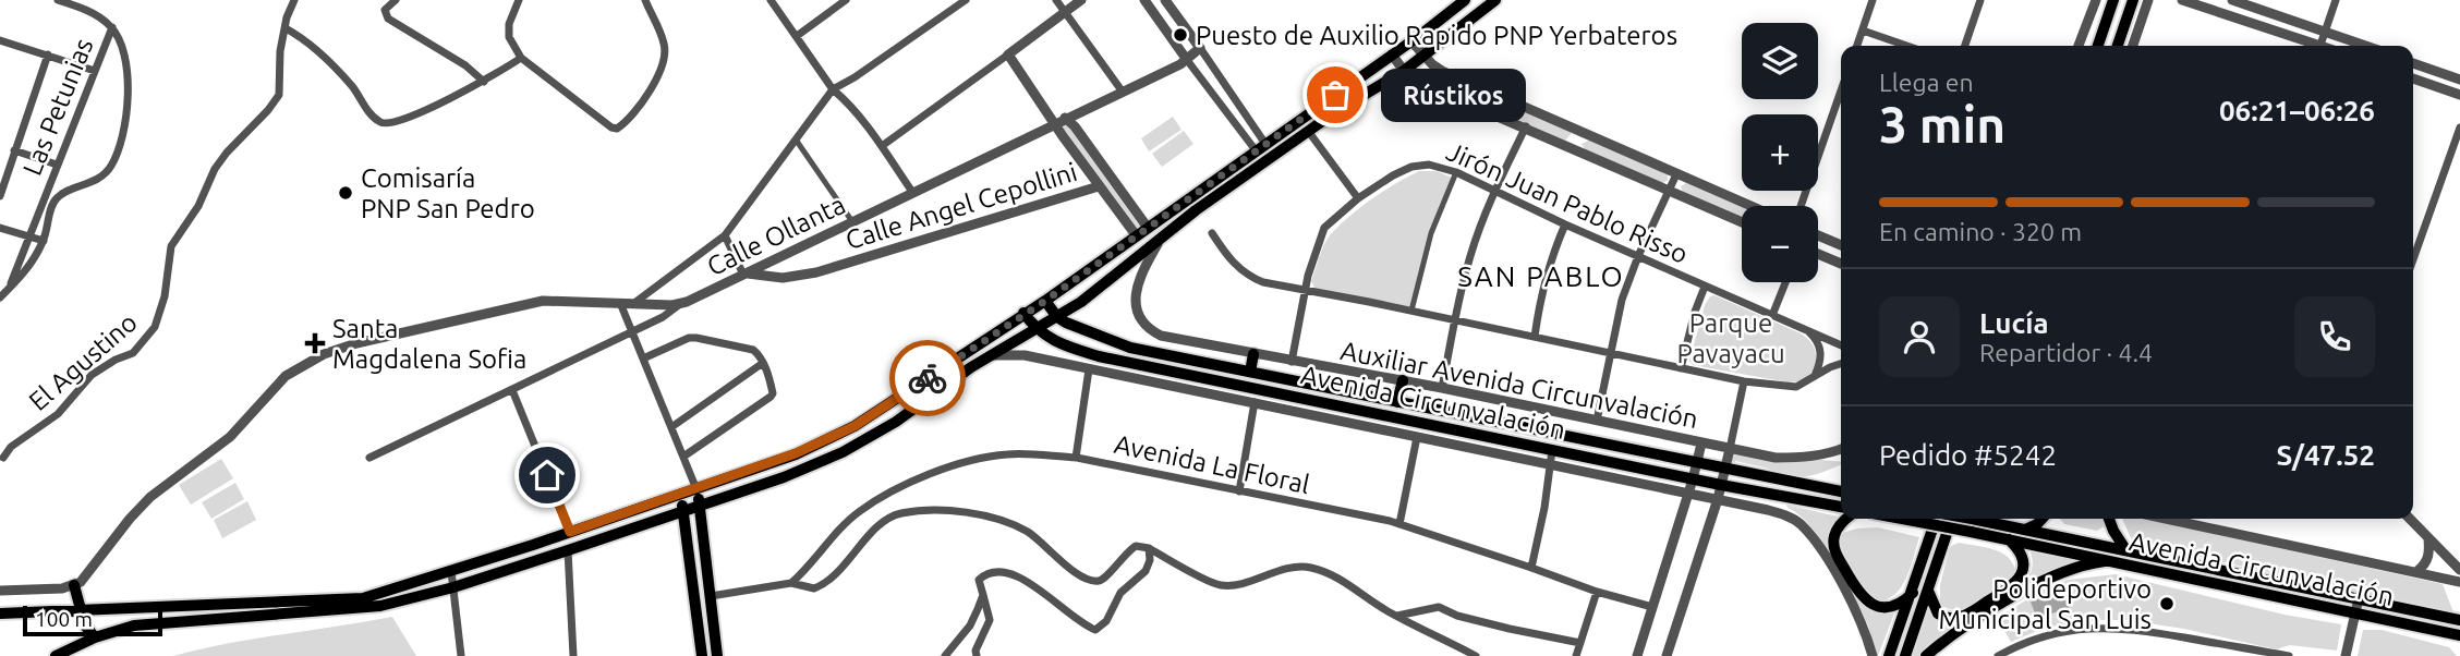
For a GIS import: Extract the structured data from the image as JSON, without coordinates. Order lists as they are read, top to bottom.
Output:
{
  "streets": {
    "main road": ["Avenida Circunvalación"],
    "street": [
      "Las Petunias",
      "Jirón Juan Pablo Risso",
      "Calle Angel Cepollini",
      "Calle Ollanta",
      "El Agustino",
      "Auxiliar Avenida Circunvalación",
      "Avenida La Floral"
    ]
  },
  "crossings": [
    ["Jirón Juan Pablo Risso", "Auxiliar Avenida Circunvalación"],
    ["Calle Angel Cepollini", "Calle Ollanta"]
  ],
  "districts": ["SAN PABLO"],
  "parks": ["Parque Pavayacu"],
  "places": {
    "other": [
      "Puesto de Auxilio Rapido PNP Yerbateros",
      "Rústikos",
      "Comisaría PNP San Pedro",
      "Polideportivo Municipal San Luis"
    ],
    "health": ["Santa Magdalena Sofia"]
  },
  "scale_bar": "100 m",
  "page": {
    "map_buttons": ["+", "−"],
    "heading": ["3 min", "Llega en", "06:21–06:26"],
    "panel": [
      "Lucía",
      "Repartidor · 4.4",
      "Pedido #5242",
      "S/47.52"
    ],
    "bubble": "Rústikos",
    "bar": "En camino · 320 m",
    "scale": "100 m"
  }
}
